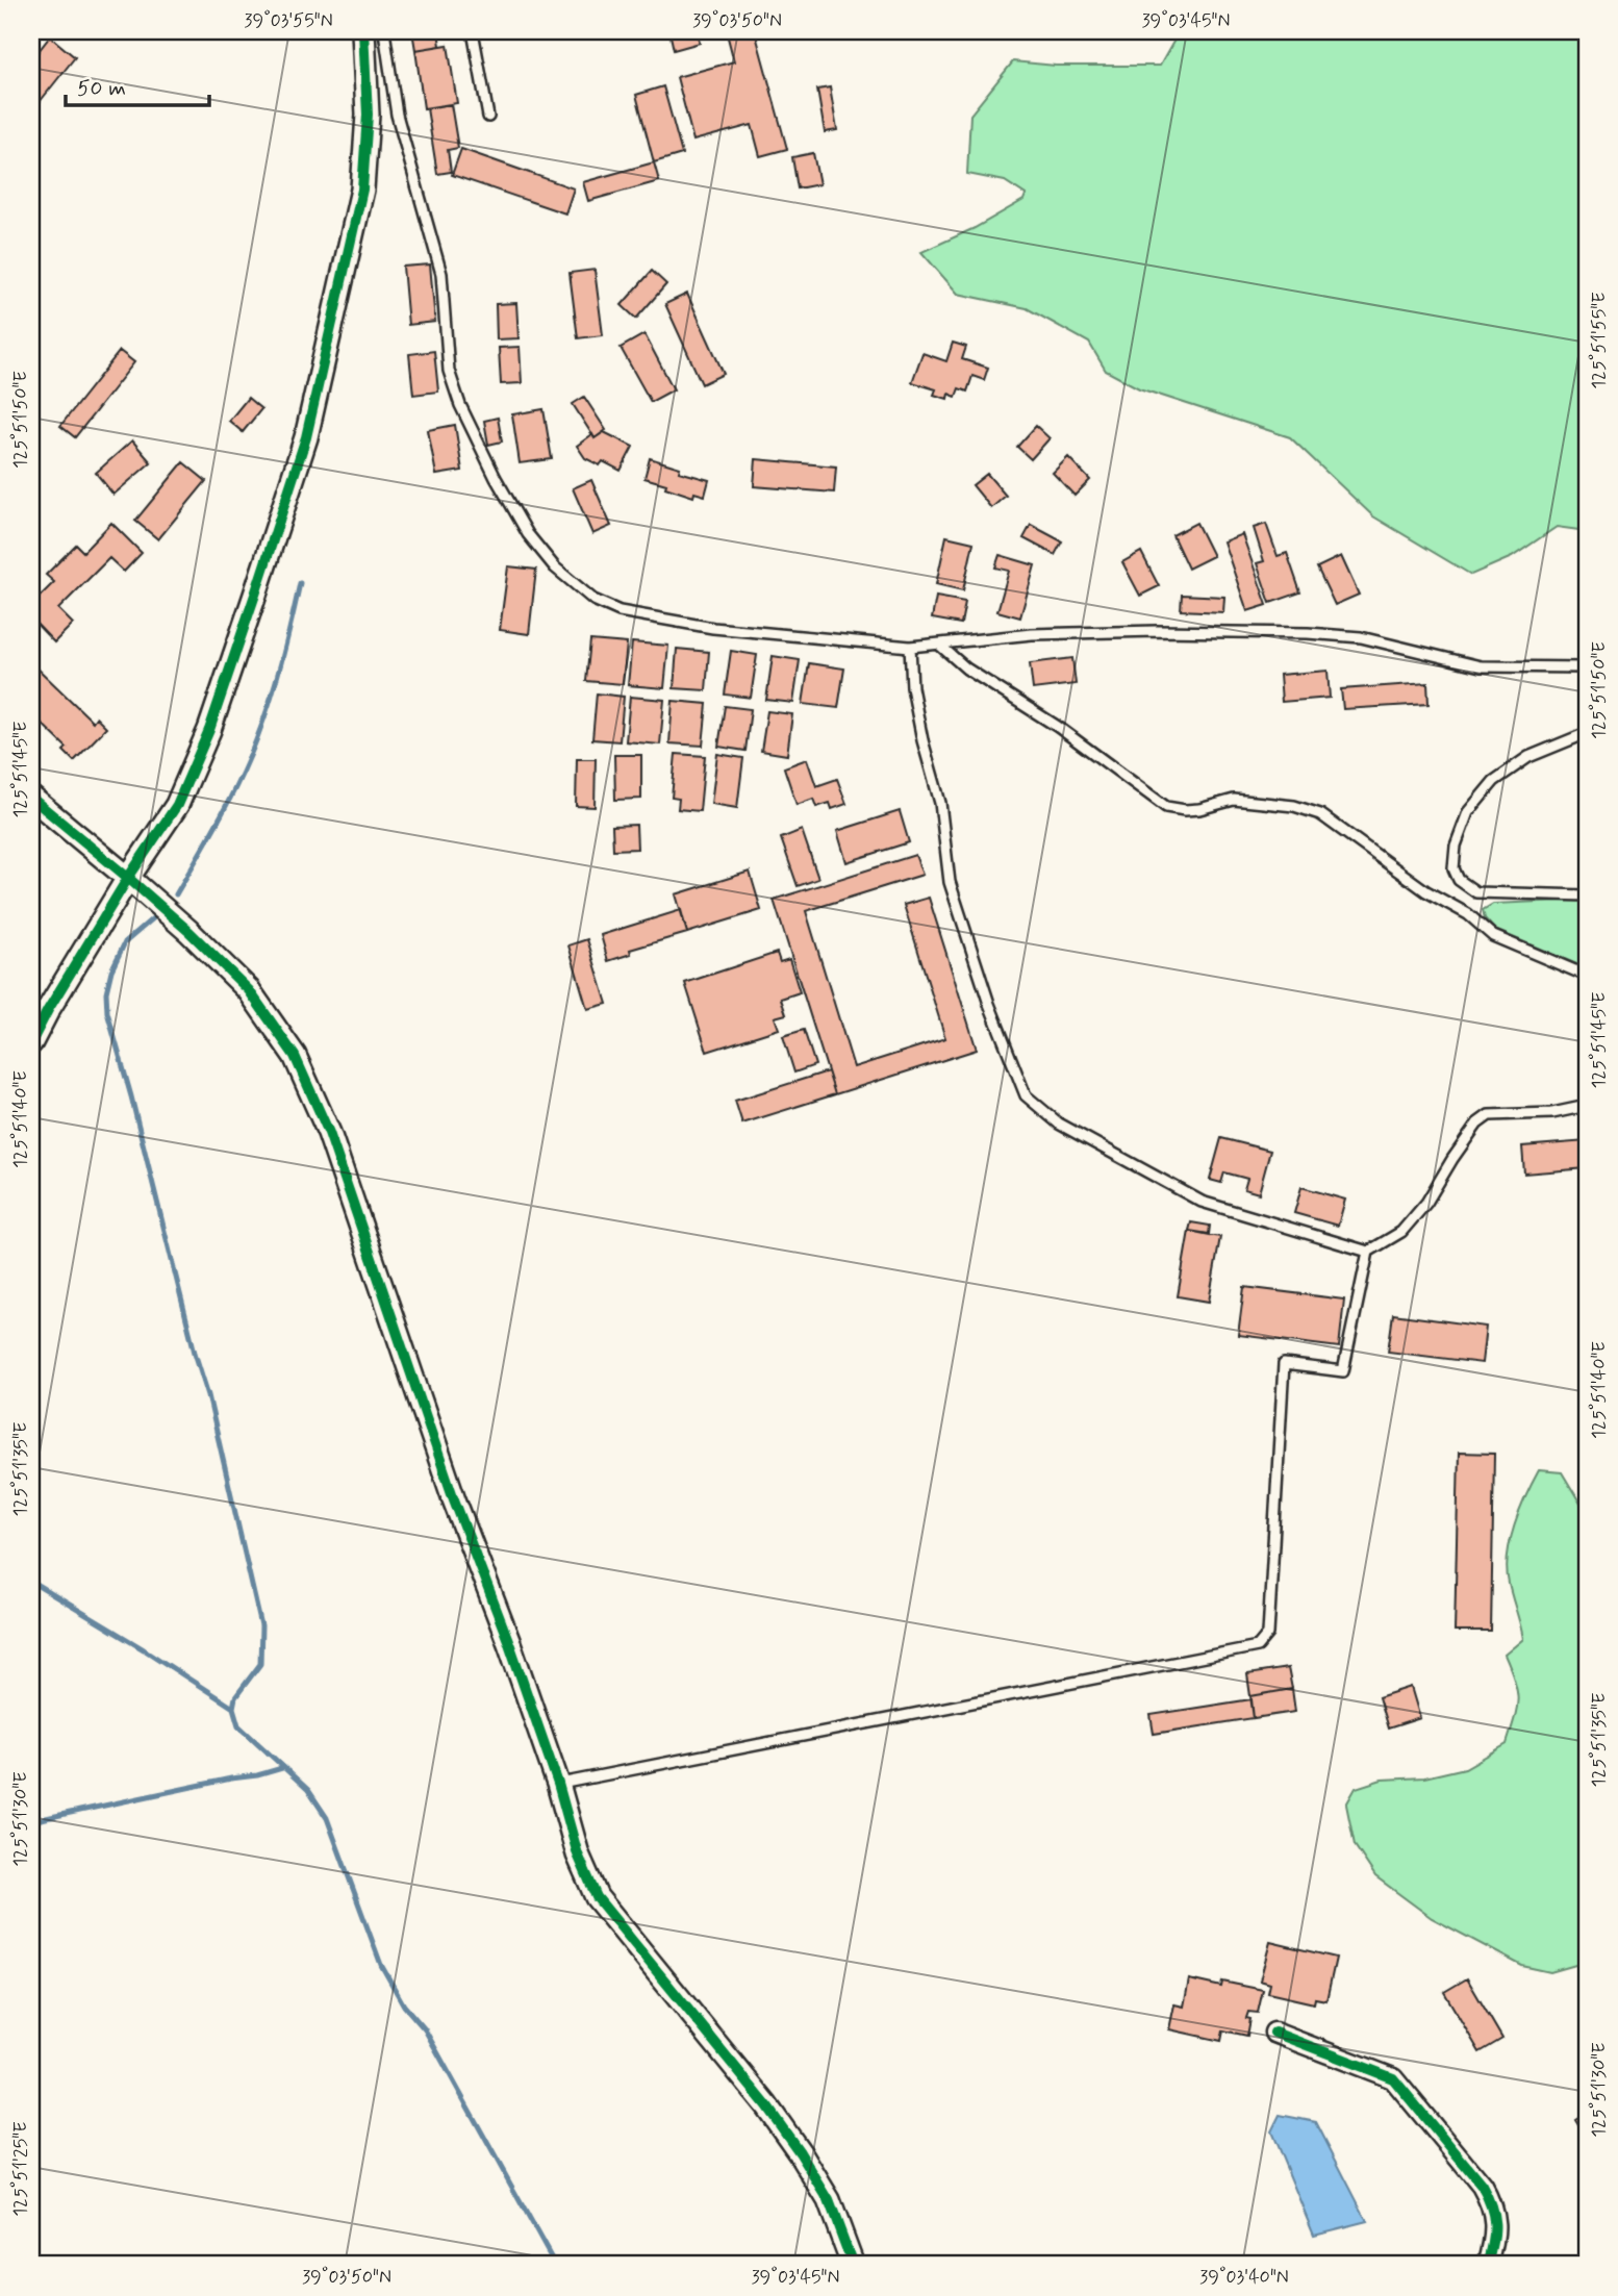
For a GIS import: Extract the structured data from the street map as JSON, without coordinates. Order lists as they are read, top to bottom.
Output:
{
  "scale_bar": "50 m",
  "coordinates": [
    "39°03'55\"N",
    "39°03'50\"N",
    "39°03'45\"N",
    "125°51'55\"E",
    "125°51'50\"E",
    "125°51'45\"E",
    "125°51'40\"E",
    "125°51'35\"E",
    "125°51'30\"E",
    "125°51'25\"E",
    "39°03'40\"N"
  ]
}
